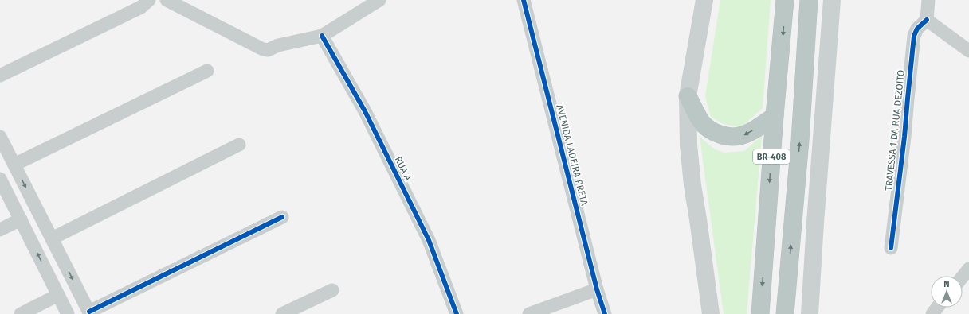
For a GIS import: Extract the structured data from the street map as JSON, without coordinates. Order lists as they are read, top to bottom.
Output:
{
  "streets": {
    "highway": ["BR-408"],
    "street": ["TRAVESSA 1 DA RUA DEZOITO", "AVENIDA LADEIRA PRETA", "RUA A"]
  },
  "north": "top"
}
